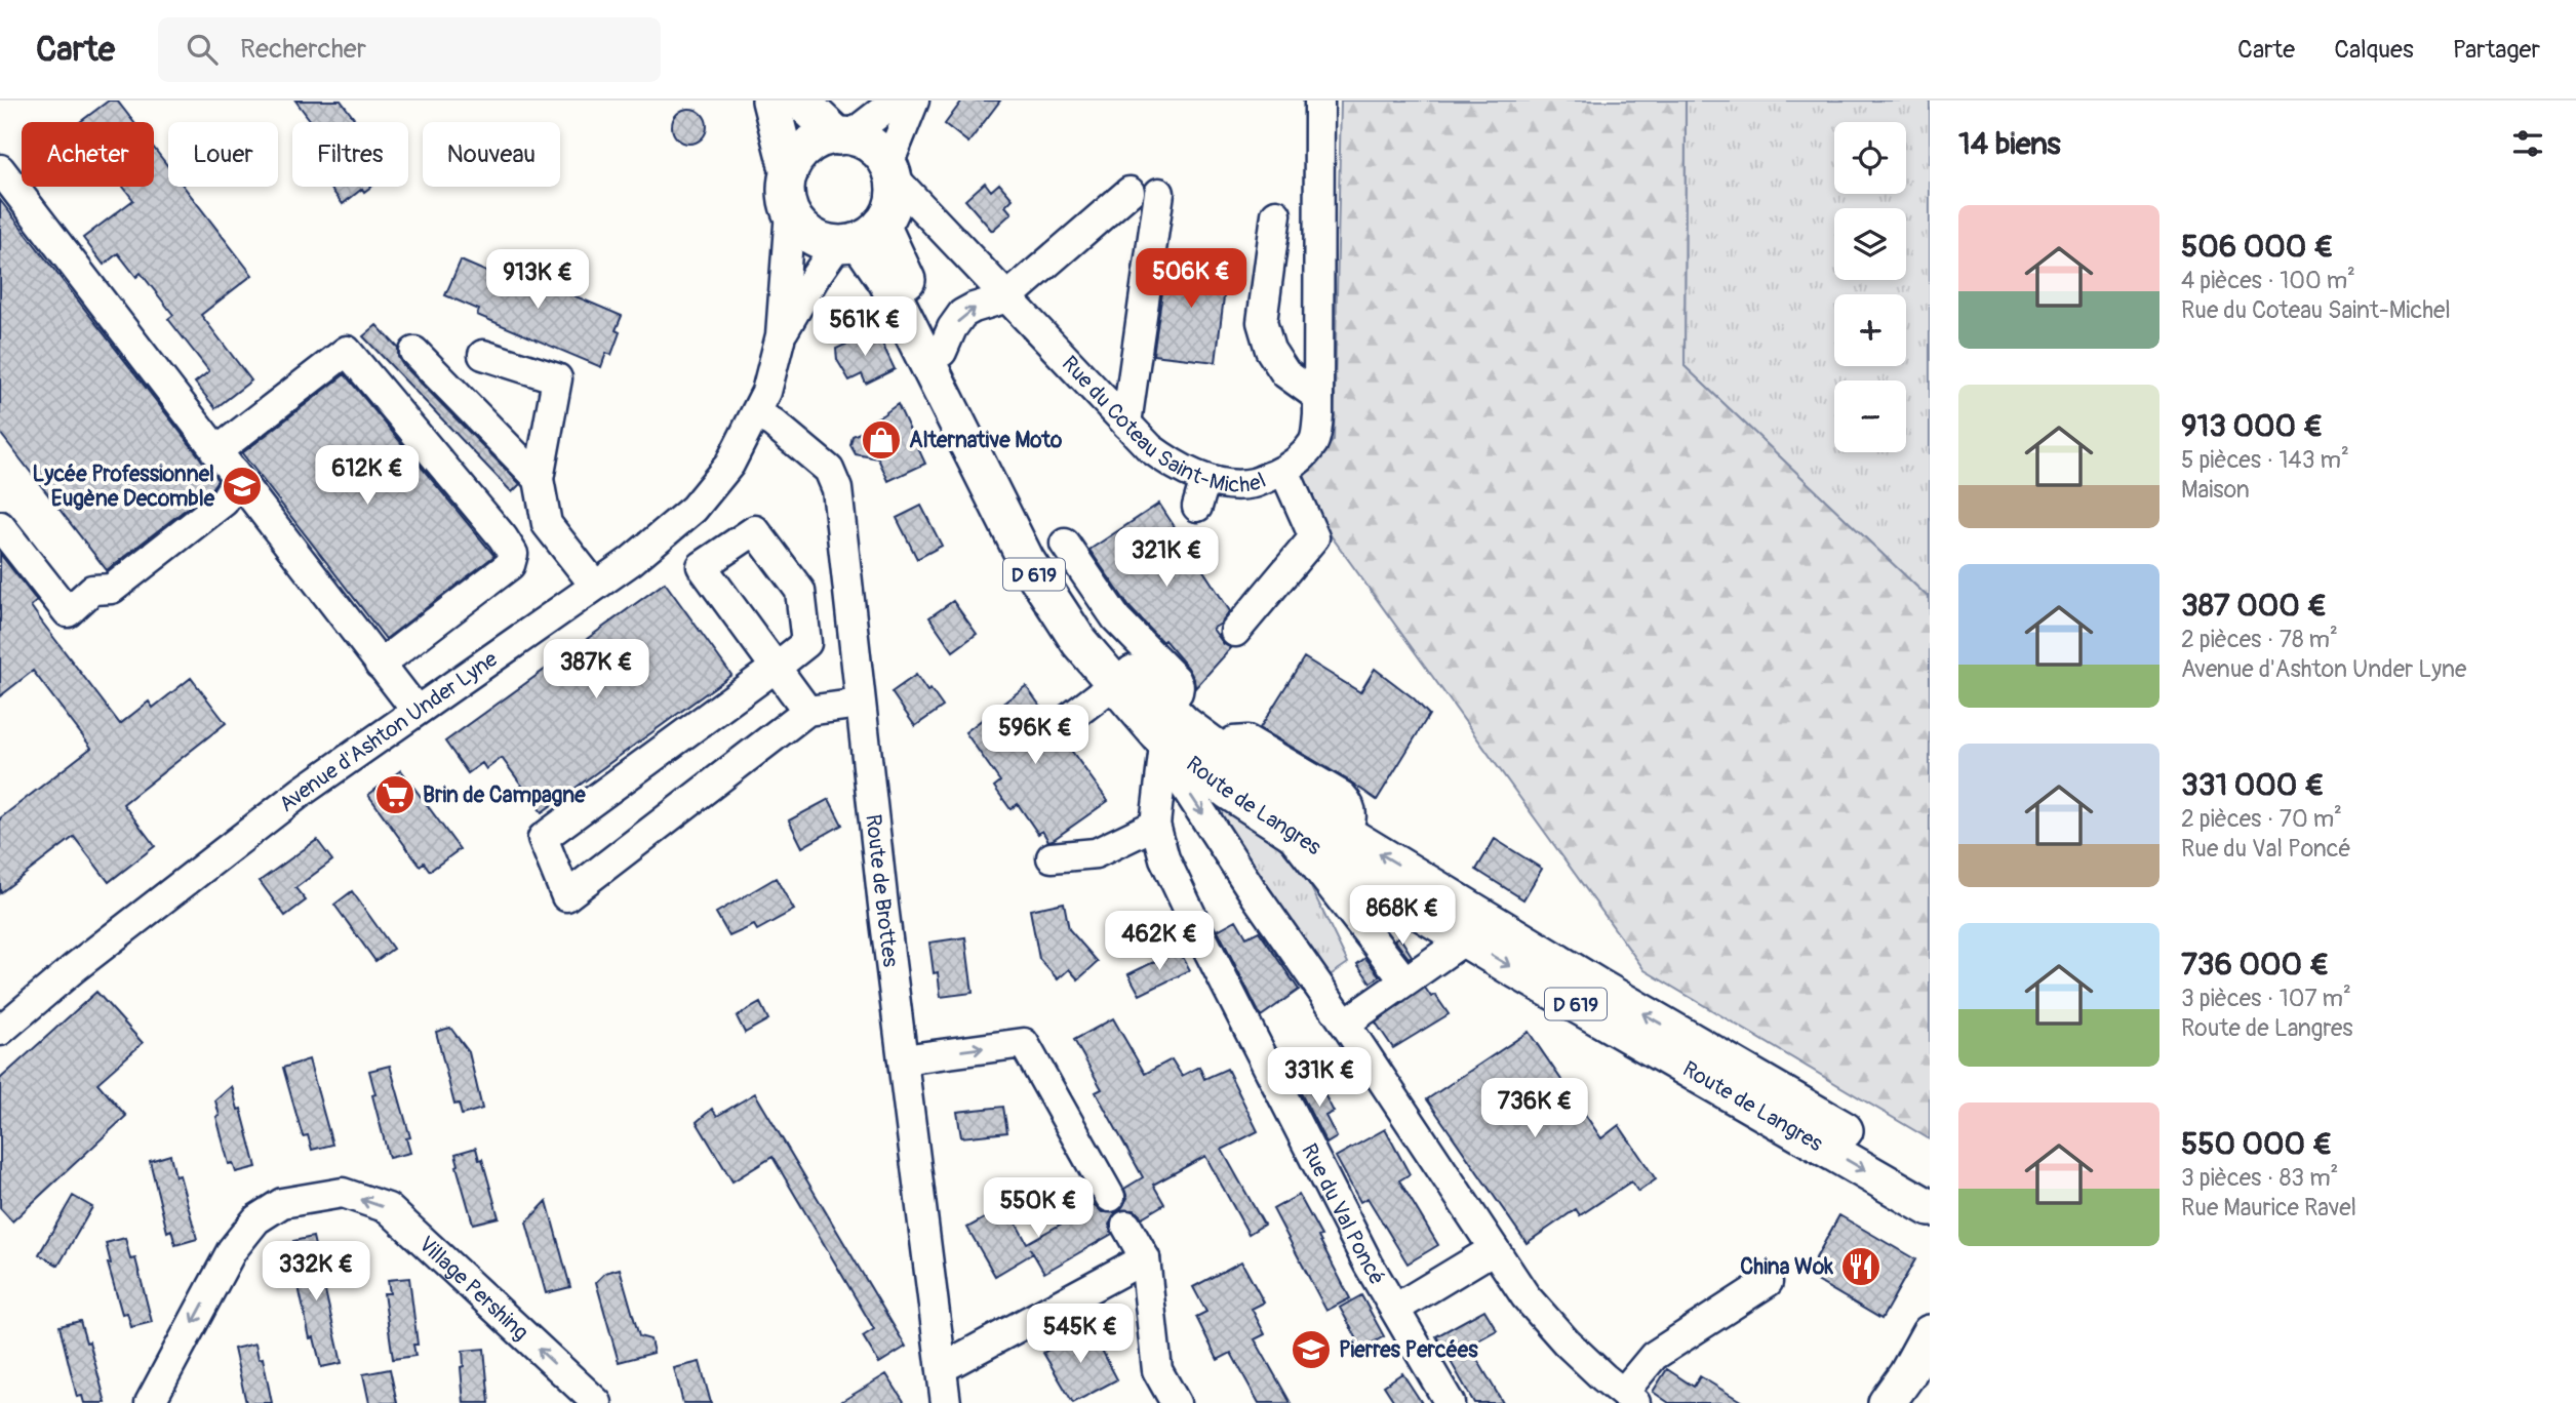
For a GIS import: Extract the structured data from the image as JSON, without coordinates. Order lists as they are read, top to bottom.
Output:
{
  "streets": {
    "main road": ["D 619", "Route de Langres"],
    "street": [
      "Rue du Coteau Saint-Michel",
      "Avenue d'Ashton Under Lyne",
      "Route de Brottes",
      "Rue du Val Poncé",
      "Village Pershing"
    ]
  },
  "crossings": [
    ["Rue du Coteau Saint-Michel", "Avenue d'Ashton Under Lyne"],
    ["Rue du Coteau Saint-Michel", "Route de Langres"],
    ["D 619", "Route de Langres"],
    ["Avenue d'Ashton Under Lyne", "Route de Langres"],
    ["Avenue d'Ashton Under Lyne", "Route de Brottes"],
    ["Route de Langres", "Rue du Val Poncé"]
  ],
  "places": {
    "shop": ["Alternative Moto"],
    "school or university": ["Lycée Professionnel Eugène Decomble", "Pierres Percées"],
    "supermarket": ["Brin de Campagne"],
    "restaurant": ["China Wok"]
  },
  "page": {
    "header": "Carte",
    "search": "Rechercher",
    "nav": ["Carte", "Calques", "Partager"],
    "heading": "14 biens",
    "map_buttons": ["+", "−"],
    "chip": [
      "Acheter",
      "Louer",
      "Filtres",
      "Nouveau"
    ],
    "list": [
      {
        "name": "506 000 €",
        "note": "4 pièces · 100 m² · Rue du Coteau Saint-Michel"
      },
      {
        "name": "913 000 €",
        "note": "5 pièces · 143 m² · Maison"
      },
      {
        "name": "387 000 €",
        "note": "2 pièces · 78 m² · Avenue d'Ashton Under Lyne"
      },
      {
        "name": "331 000 €",
        "note": "2 pièces · 70 m² · Rue du Val Poncé"
      },
      {
        "name": "736 000 €",
        "note": "3 pièces · 107 m² · Route de Langres"
      },
      {
        "name": "550 000 €",
        "note": "3 pièces · 83 m² · Rue Maurice Ravel"
      }
    ],
    "price": [
      "506K €",
      "913K €",
      "561K €",
      "612K €",
      "321K €",
      "387K €",
      "596K €",
      "868K €",
      "462K €",
      "331K €",
      "736K €",
      "550K €",
      "332K €",
      "545K €"
    ]
  }
}
